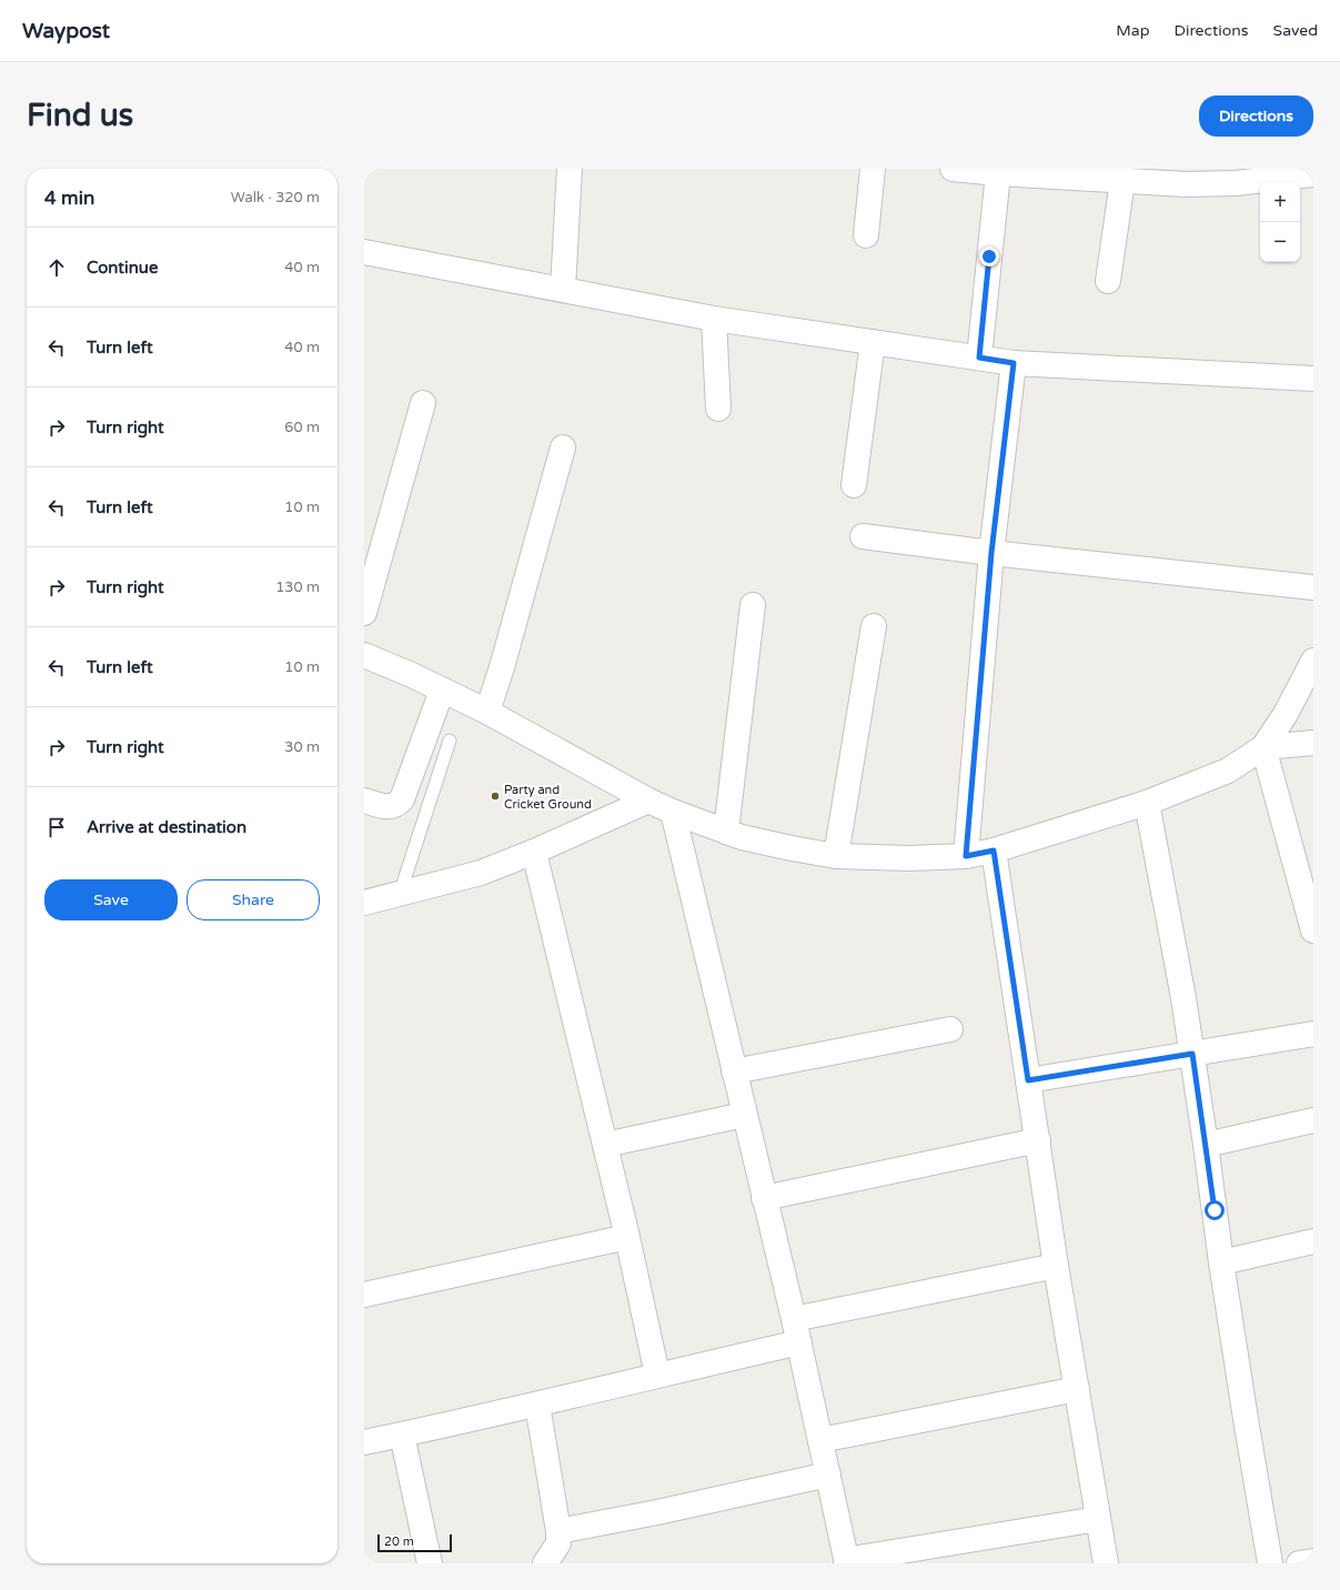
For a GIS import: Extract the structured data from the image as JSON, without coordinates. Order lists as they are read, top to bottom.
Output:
{
  "places": ["Party and Cricket Ground"],
  "scale_bar": "20 m",
  "page": {
    "header": "Waypost",
    "nav": ["Map", "Directions", "Saved"],
    "buttons": [
      "Directions",
      ["Save", "Share"]
    ],
    "title": "Find us",
    "heading": ["4 min", "Walk · 320 m"],
    "map_buttons": ["+", "−"],
    "list": [
      ["Continue", "40 m"],
      ["Turn left", "40 m"],
      ["Turn right", "60 m"],
      ["Turn left", "10 m"],
      ["Turn right", "130 m"],
      ["Turn left", "10 m"],
      ["Turn right", "30 m"],
      "Arrive at destination"
    ],
    "scale": "20 m"
  }
}
